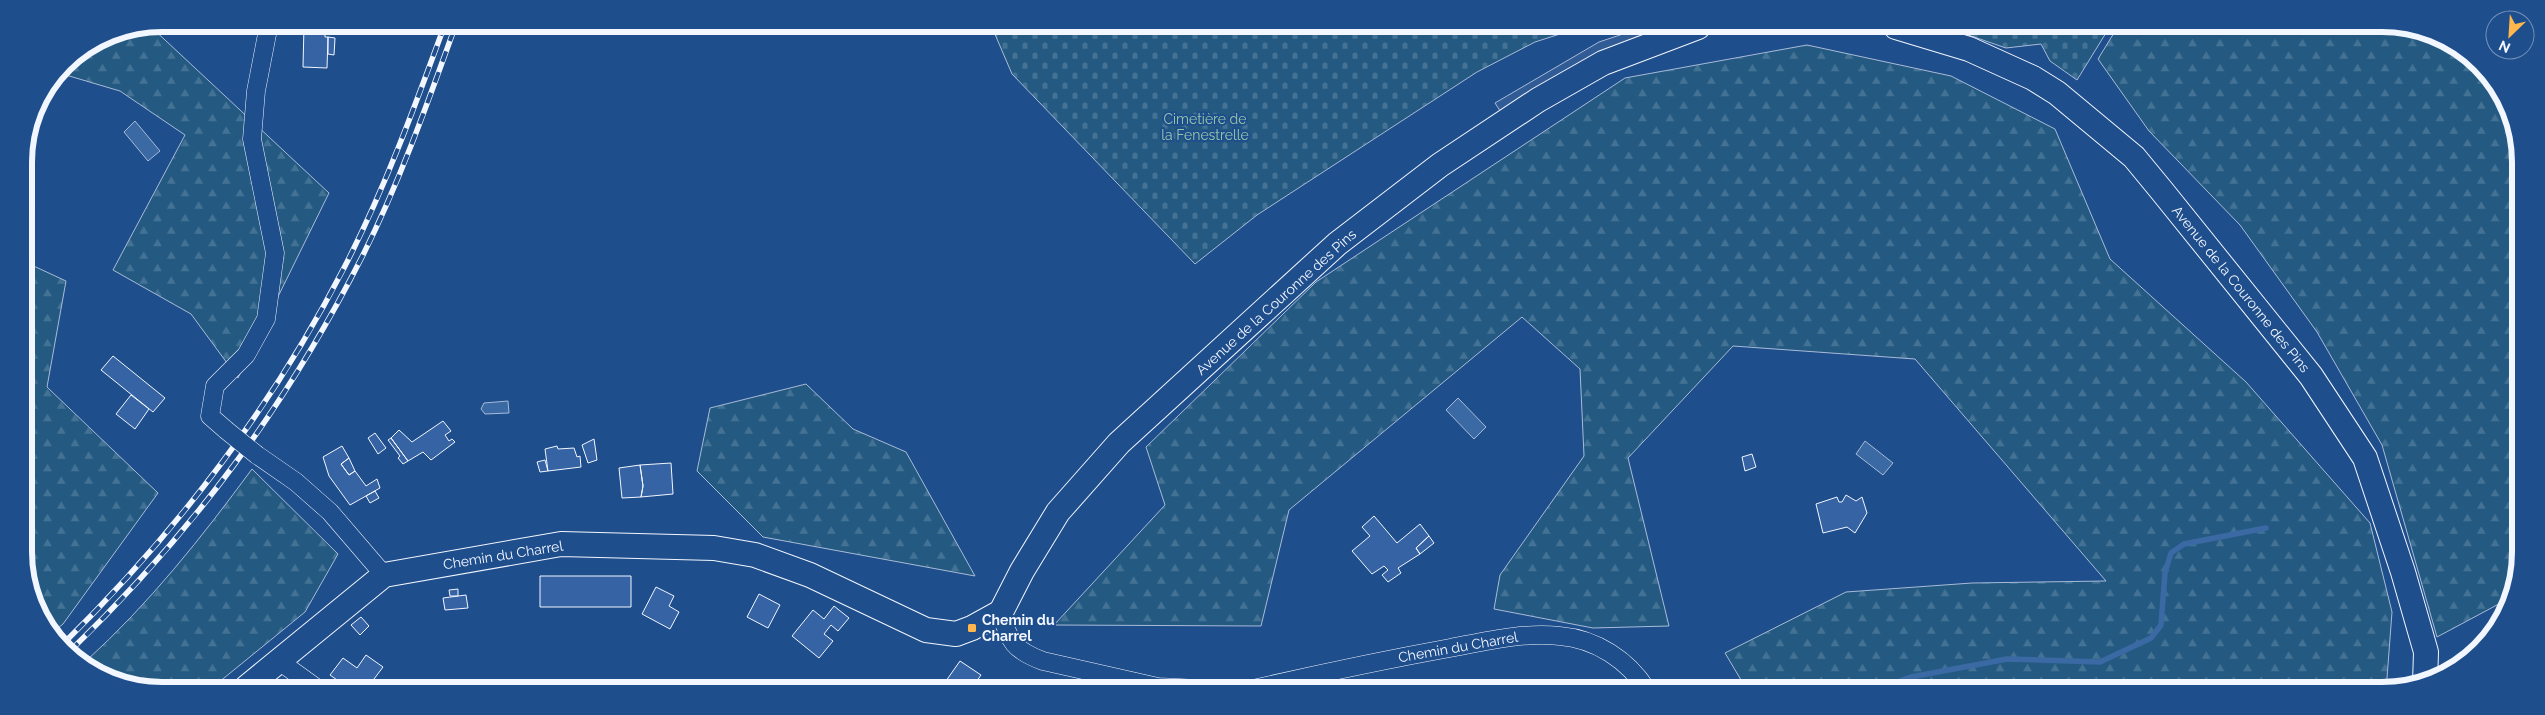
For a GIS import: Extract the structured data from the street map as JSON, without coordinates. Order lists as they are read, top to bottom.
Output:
{
  "streets": {
    "street": ["Avenue de la Couronne des Pins", "Chemin du Charrel"]
  },
  "crossings": [
    ["Avenue de la Couronne des Pins", "Chemin du Charrel"]
  ],
  "parks": ["Cimetière de la Fenestrelle"],
  "places": {
    "transit": ["Chemin du Charrel"]
  },
  "north": "bottom left"
}
